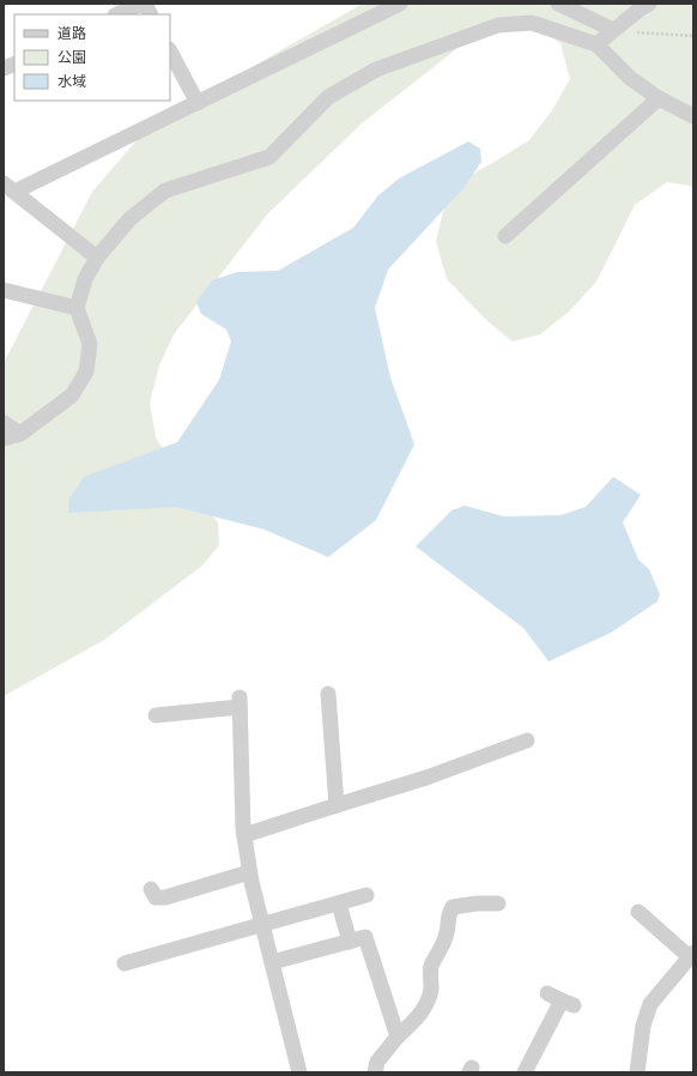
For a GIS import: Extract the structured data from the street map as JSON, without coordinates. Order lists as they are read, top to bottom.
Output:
{
  "legend": ["道路", "公園", "水域"]
}
